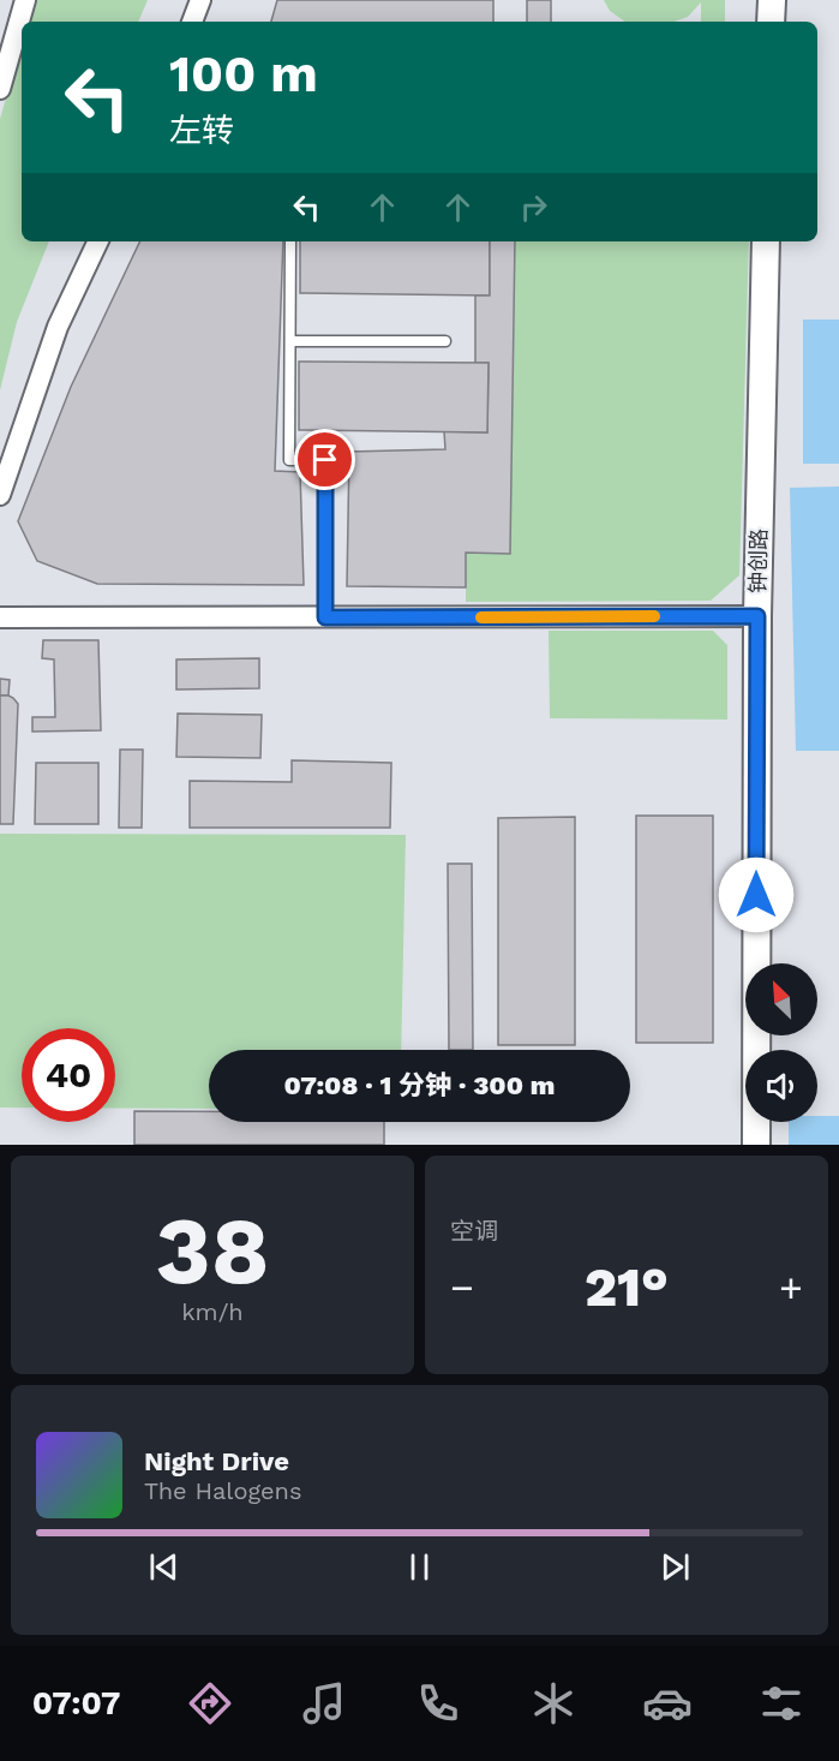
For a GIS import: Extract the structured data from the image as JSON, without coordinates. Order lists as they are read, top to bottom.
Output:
{
  "streets": {
    "street": ["钟创路"]
  },
  "north": "top left",
  "page": {
    "turn": ["100 m", "左转"],
    "limit": "40",
    "trip": "07:08 · 1 分钟 · 300 m",
    "tile": [
      ["38", "km/h"],
      "空调"
    ],
    "heat": ["−", "21°", "+"],
    "song": ["Night Drive", "The Halogens"],
    "tabs": "07:07"
  }
}
